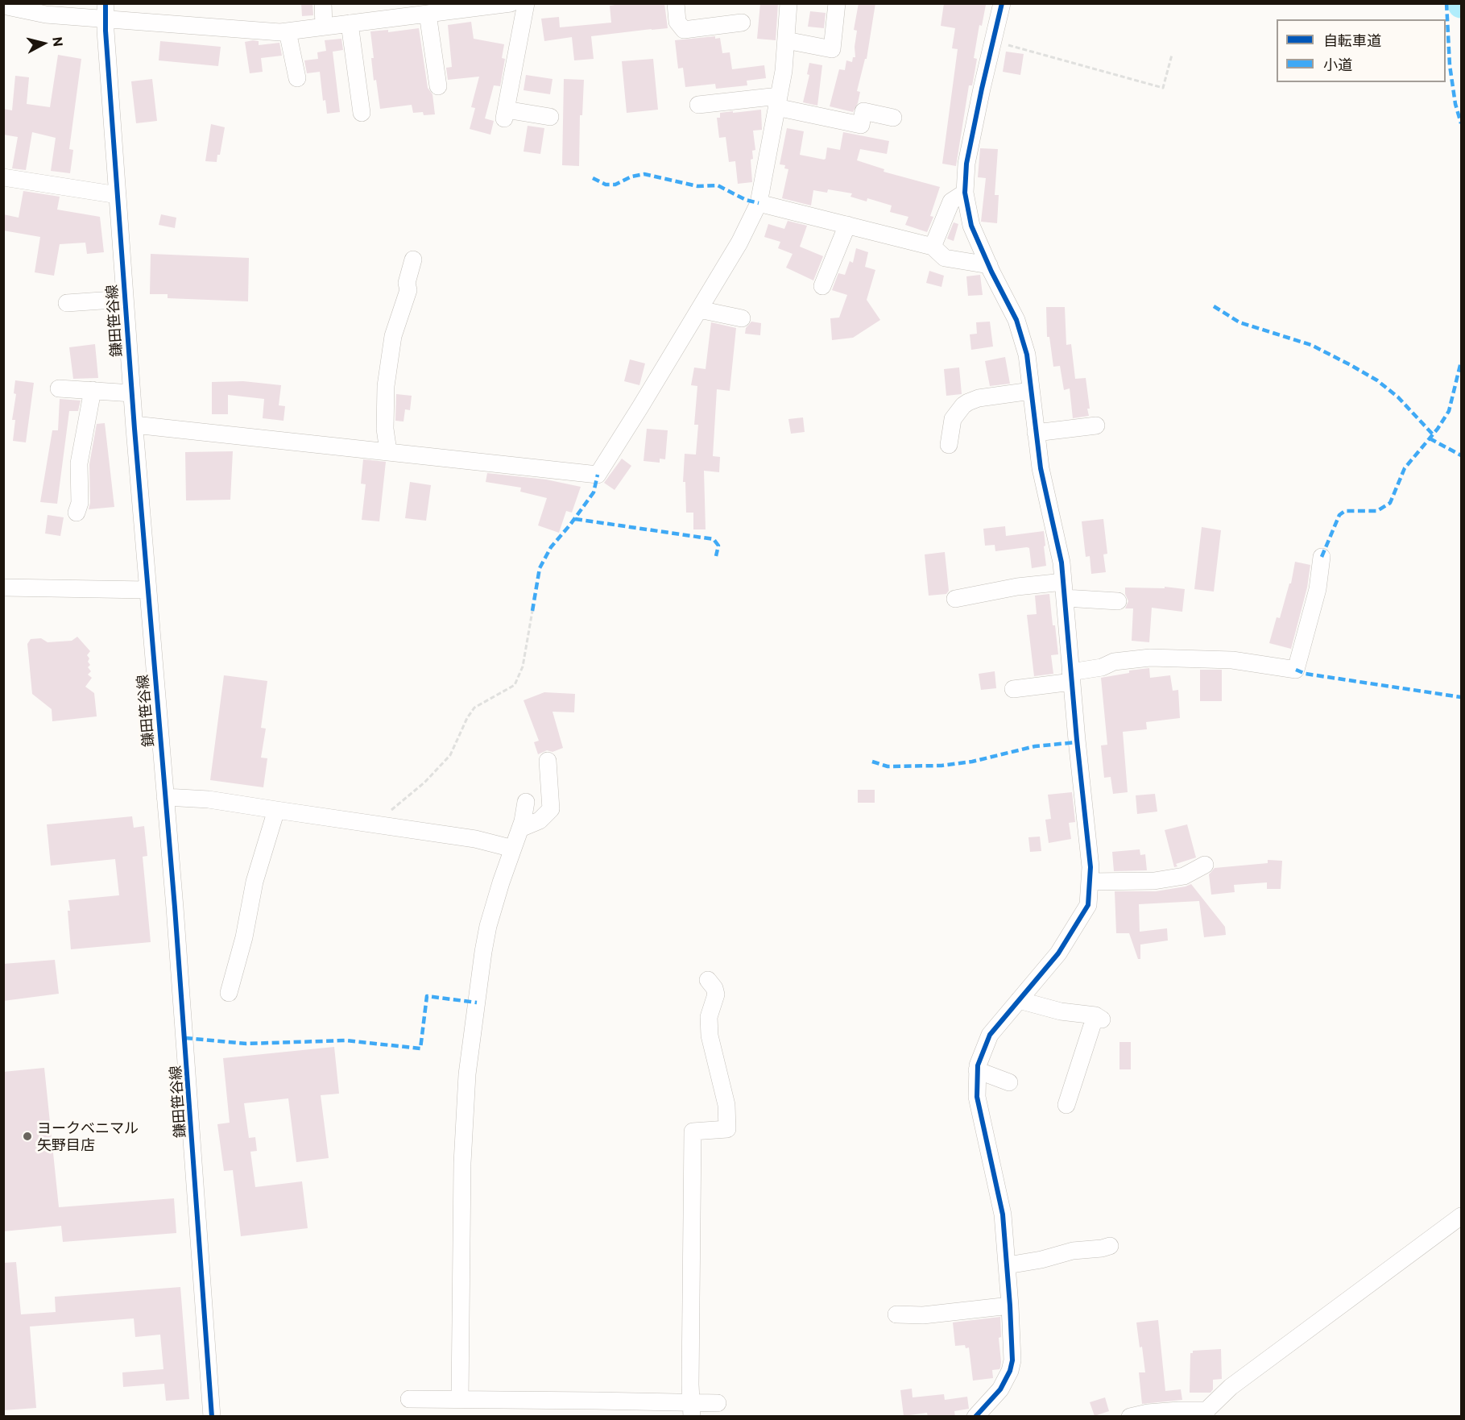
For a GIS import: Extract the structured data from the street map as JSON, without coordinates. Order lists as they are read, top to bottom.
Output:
{
  "streets": {
    "street": ["鎌田笹谷線"]
  },
  "places": ["ヨークベニマル 矢野目店"],
  "legend": ["自転車道", "小道"],
  "north": "right"
}
